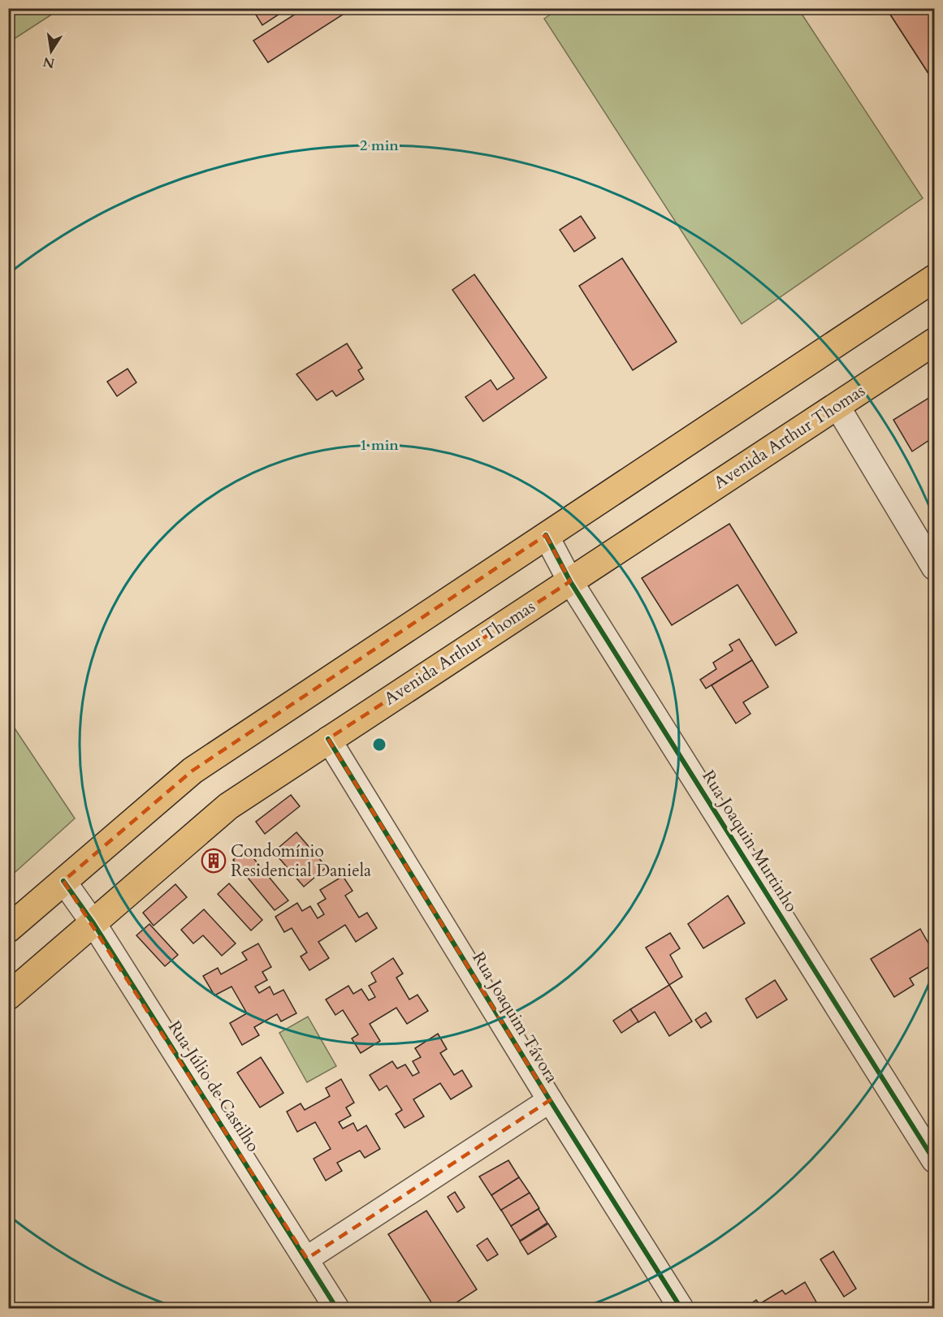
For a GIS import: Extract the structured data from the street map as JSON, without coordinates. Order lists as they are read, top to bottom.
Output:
{
  "streets": {
    "main road": ["Avenida Arthur Thomas"],
    "street": ["Rua Joaquin Murtinho", "Rua Joaquim Távora", "Rua Júlio de Castilho"]
  },
  "crossings": [
    ["Avenida Arthur Thomas", "Rua Joaquin Murtinho"],
    ["Avenida Arthur Thomas", "Rua Joaquim Távora"],
    ["Avenida Arthur Thomas", "Rua Júlio de Castilho"]
  ],
  "places": {
    "building": ["Condomínio Residencial Daniela"]
  },
  "north": "bottom",
  "rings": ["2 min", "1 min"]
}
